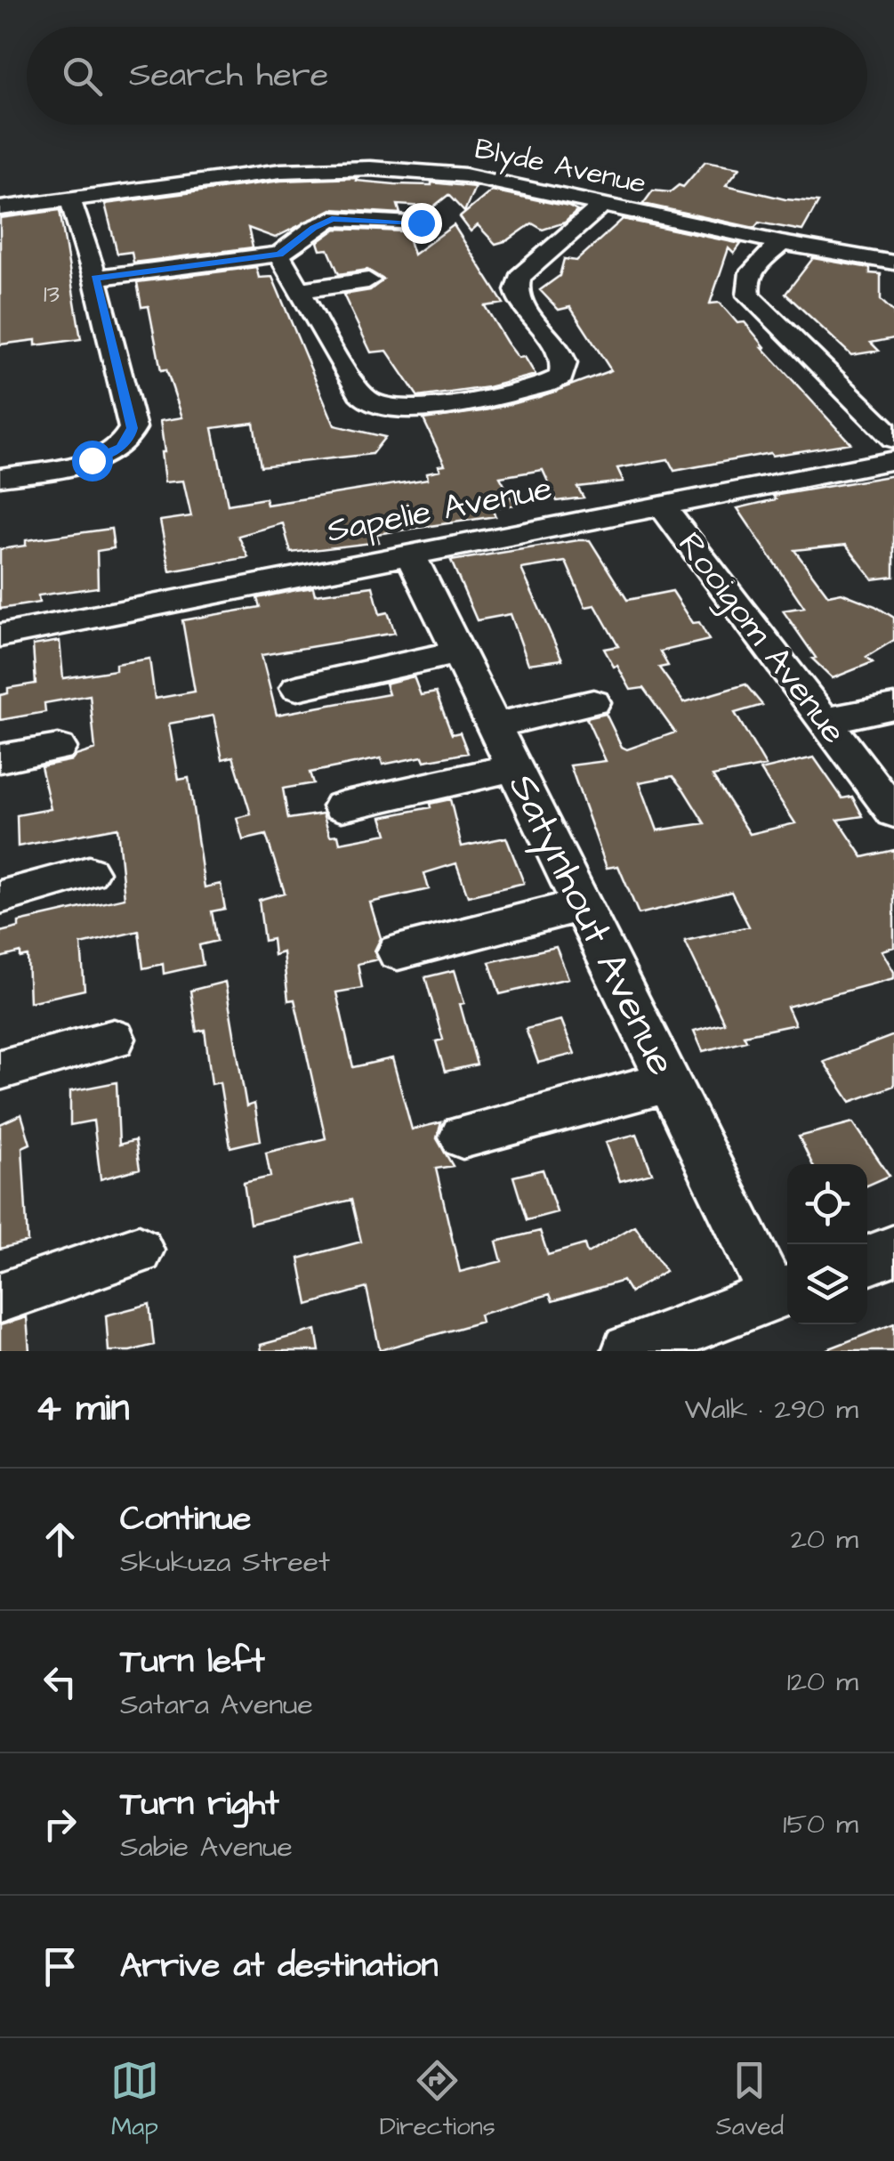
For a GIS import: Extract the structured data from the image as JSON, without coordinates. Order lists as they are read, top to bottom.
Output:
{
  "streets": {
    "street": [
      "Blyde Avenue",
      "Sapelie Avenue",
      "Rooigom Avenue",
      "Satynhout Avenue"
    ]
  },
  "crossings": [
    ["Sapelie Avenue", "Rooigom Avenue"],
    ["Sapelie Avenue", "Satynhout Avenue"]
  ],
  "house_numbers": ["13"],
  "page": {
    "search": "Search here",
    "heading": ["4 min", "Walk · 290 m"],
    "list": [
      ["Continue", "Skukuza Street", "20 m"],
      ["Turn left", "Satara Avenue", "120 m"],
      ["Turn right", "Sabie Avenue", "150 m"],
      "Arrive at destination"
    ],
    "nav": ["Map", "Directions", "Saved"]
  }
}
